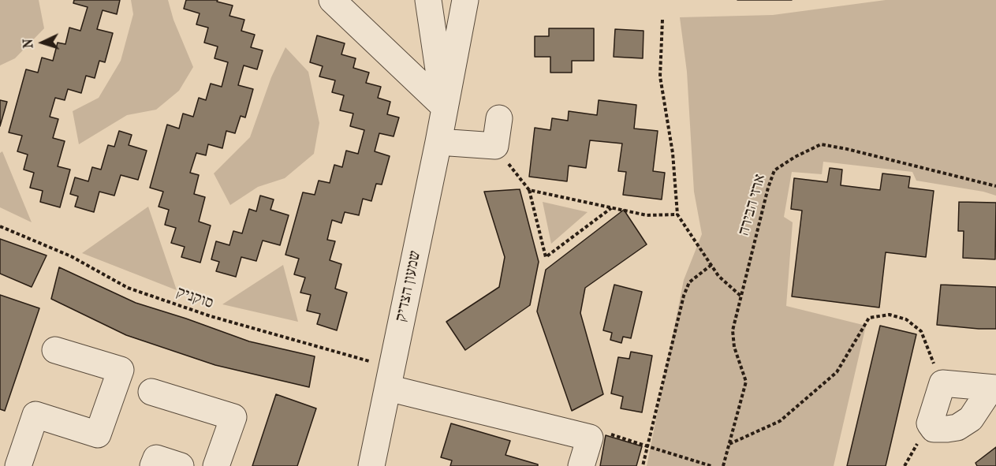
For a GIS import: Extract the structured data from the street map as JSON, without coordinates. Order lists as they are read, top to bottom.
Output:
{
  "streets": {
    "street": ["שמעון הצדיק"],
    "path": ["ארזי הבירה", "סוקניק"]
  },
  "crossings": [
    ["שמעון הצדיק", "סוקניק"]
  ],
  "north": "left"
}
